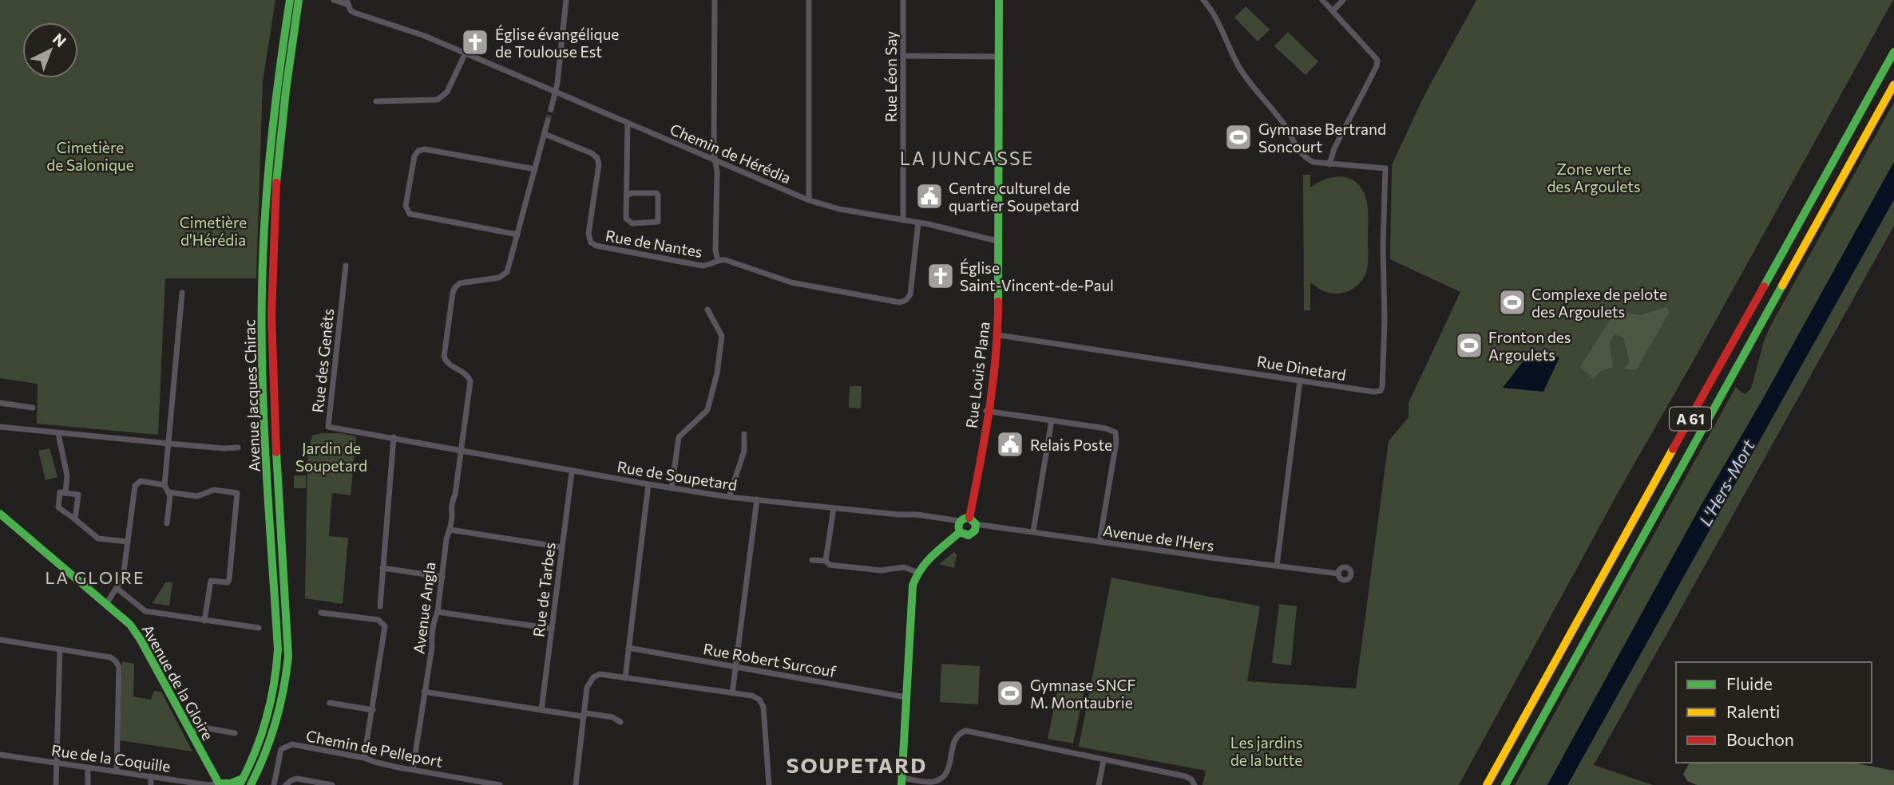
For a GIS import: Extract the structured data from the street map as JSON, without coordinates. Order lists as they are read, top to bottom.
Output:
{
  "streets": {
    "main road": [
      "Rue Louis Plana",
      "Avenue Jacques Chirac",
      "A 61",
      "Avenue de la Gloire"
    ],
    "street": [
      "Rue Léon Say",
      "Chemin de Hérédia",
      "Rue de Nantes",
      "Rue des Genêts",
      "Rue Dinetard",
      "Rue de Soupetard",
      "Avenue de l'Hers",
      "Rue de Tarbes",
      "Avenue Angla",
      "Rue Robert Surcouf",
      "Chemin de Pelleport",
      "Rue de la Coquille"
    ]
  },
  "crossings": [
    ["Rue Léon Say", "Chemin de Hérédia"],
    ["Chemin de Hérédia", "Rue de Nantes"],
    ["Chemin de Hérédia", "Rue Louis Plana"],
    ["Rue des Genêts", "Rue de Soupetard"],
    ["Rue Dinetard", "Rue Louis Plana"],
    ["Rue Louis Plana", "Rue de Soupetard"],
    ["Rue Louis Plana", "Avenue de l'Hers"],
    ["Rue de Soupetard", "Avenue de l'Hers"],
    ["Rue de Soupetard", "Rue de Tarbes"],
    ["Rue de Soupetard", "Avenue Angla"],
    ["Avenue Angla", "Chemin de Pelleport"],
    ["Avenue de la Gloire", "Rue de la Coquille"]
  ],
  "districts": ["LA JUNCASSE", "LA GLOIRE", "SOUPETARD"],
  "water": ["L'Hers-Mort"],
  "parks": [
    "Cimetière de Salonique",
    "Zone verte des Argoulets",
    "Cimetière d'Hérédia",
    "Jardin de Soupetard",
    "Les jardins de la butte"
  ],
  "places": {
    "church": ["Église évangélique de Toulouse Est", "Église Saint-Vincent-de-Paul"],
    "sports": [
      "Gymnase Bertrand Soncourt",
      "Complexe de pelote des Argoulets",
      "Fronton des Argoulets",
      "Gymnase SNCF M. Montaubrie"
    ],
    "public building": ["Centre culturel de quartier Soupetard", "Relais Poste"]
  },
  "legend": ["Fluide", "Ralenti", "Bouchon"],
  "north": "top right"
}
